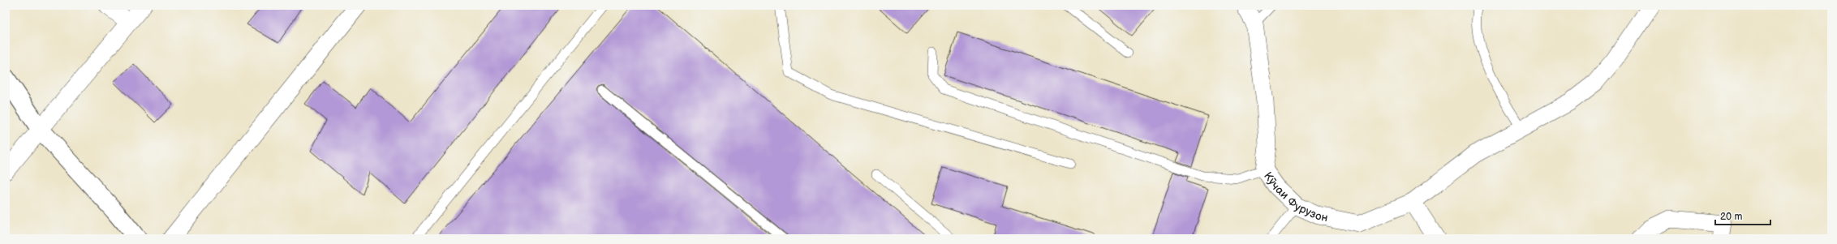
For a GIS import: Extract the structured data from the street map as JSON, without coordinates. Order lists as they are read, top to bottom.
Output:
{
  "streets": {
    "street": ["Кӯчаи Фурузон"]
  },
  "scale_bar": "20 m"
}
